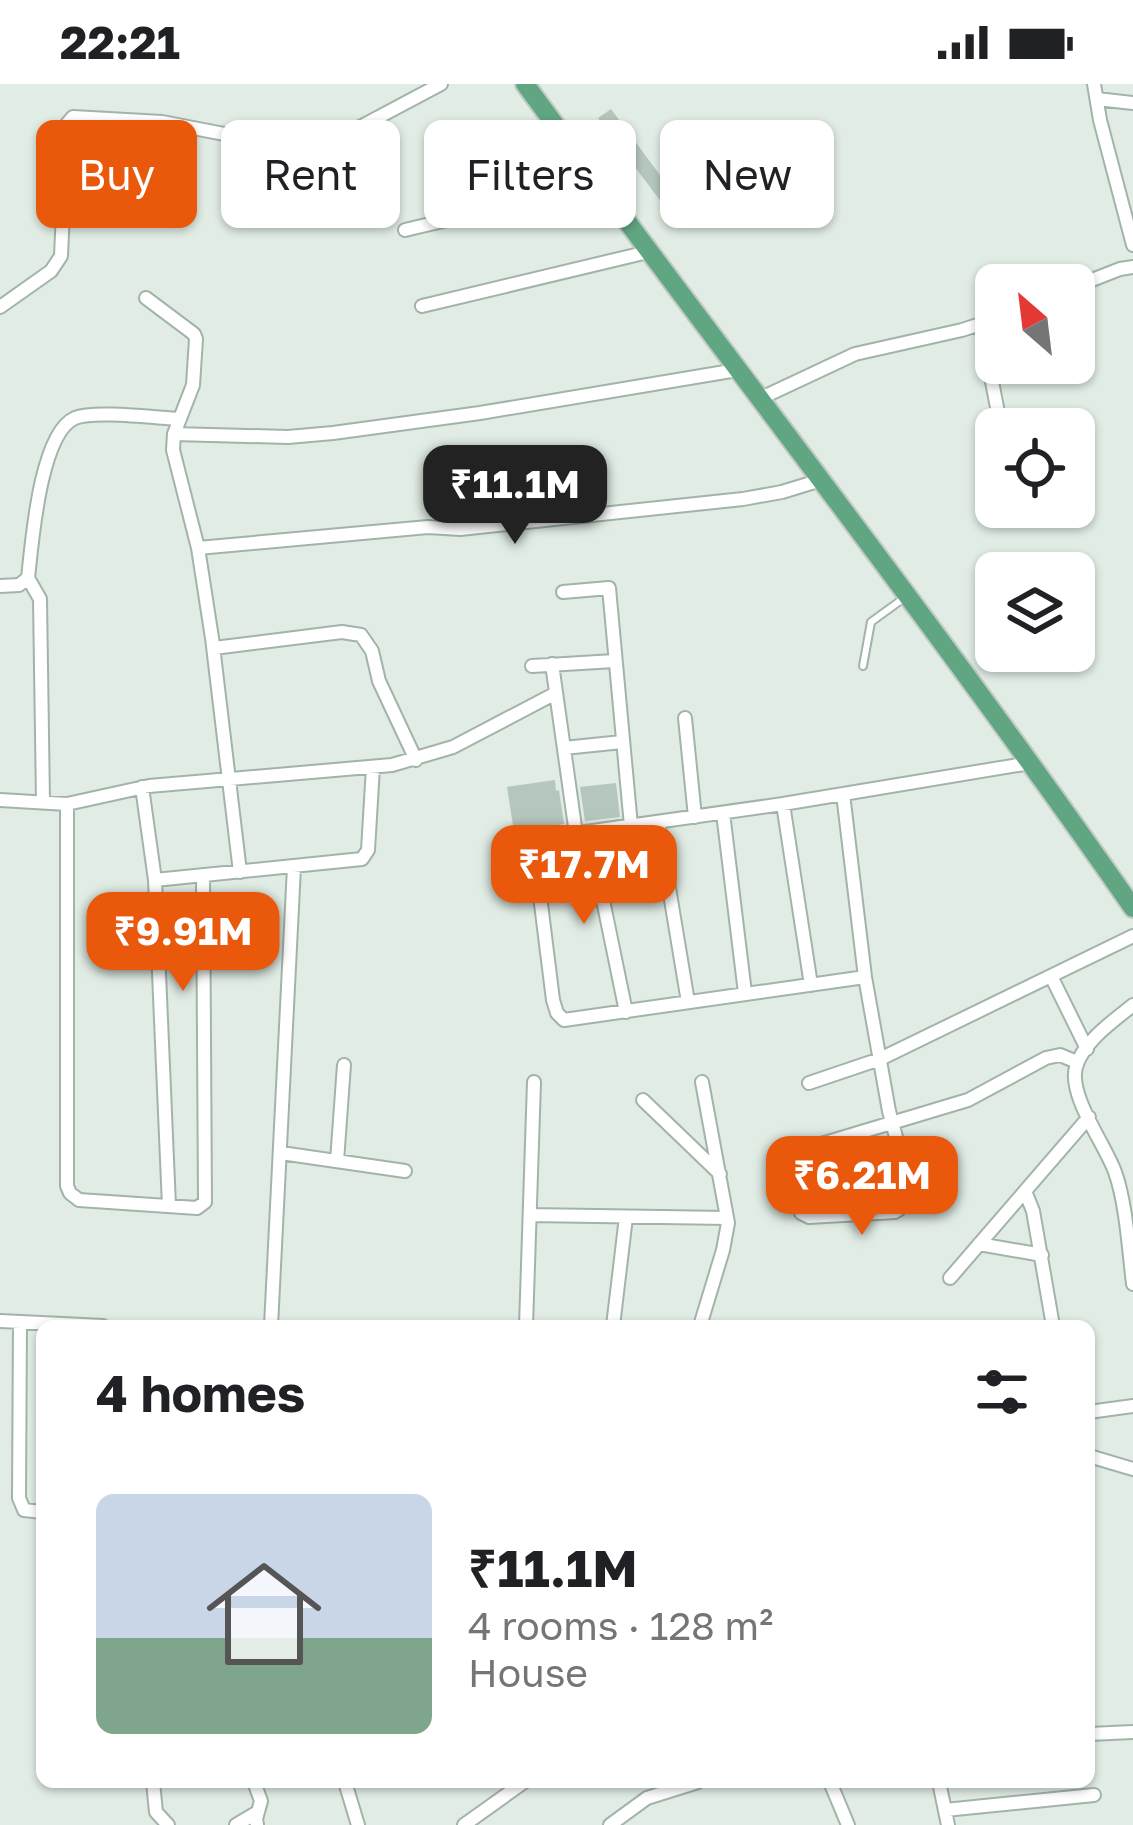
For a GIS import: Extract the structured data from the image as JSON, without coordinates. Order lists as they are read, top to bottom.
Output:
{
  "north": "top left",
  "page": {
    "status": "22:21",
    "chip": [
      "Buy",
      "Rent",
      "Filters",
      "New"
    ],
    "price": [
      "₹11.1M",
      "₹17.7M",
      "₹9.91M",
      "₹6.21M"
    ],
    "heading": "4 homes",
    "list": [
      {
        "name": "₹11.1M",
        "note": "4 rooms · 128 m² · House"
      }
    ]
  }
}
